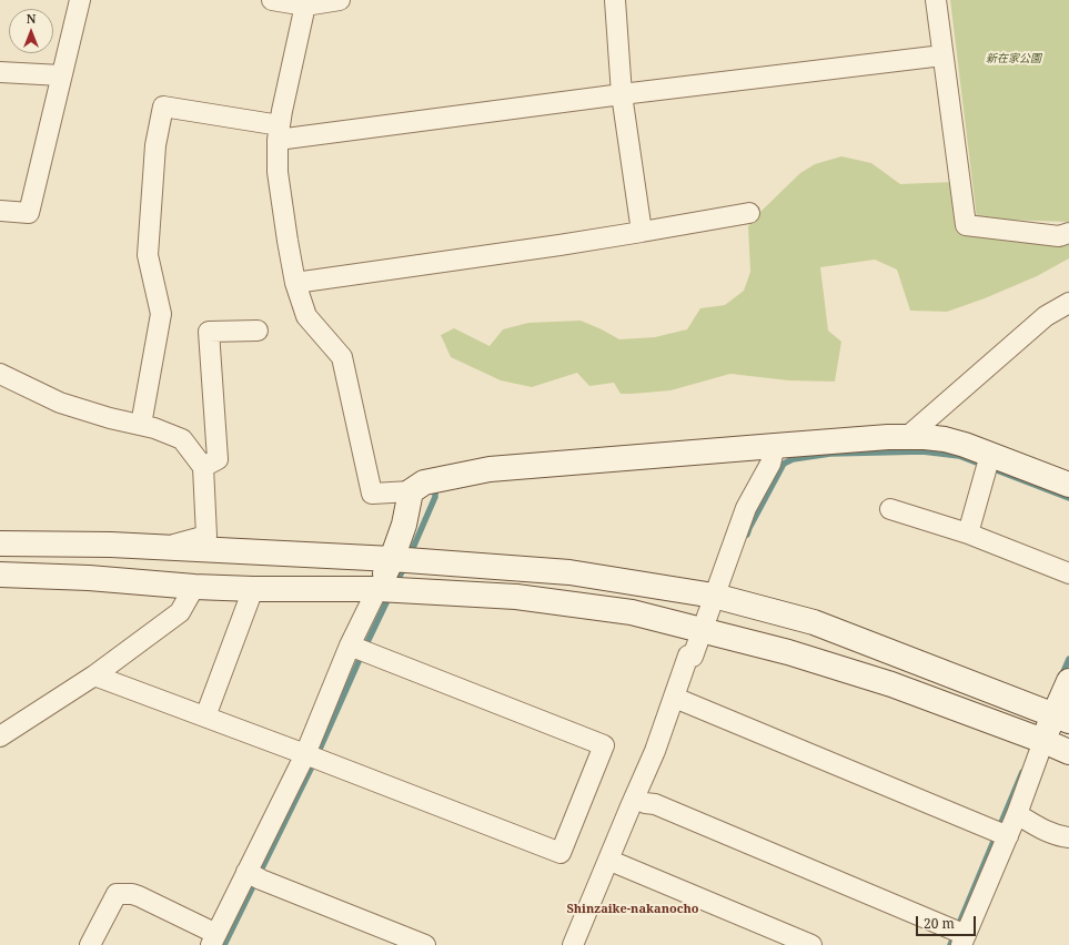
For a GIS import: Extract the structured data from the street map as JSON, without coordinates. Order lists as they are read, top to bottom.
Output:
{
  "districts": ["Shinzaike-nakanocho"],
  "parks": ["新在家公園"],
  "scale_bar": "20 m",
  "north": "top"
}
